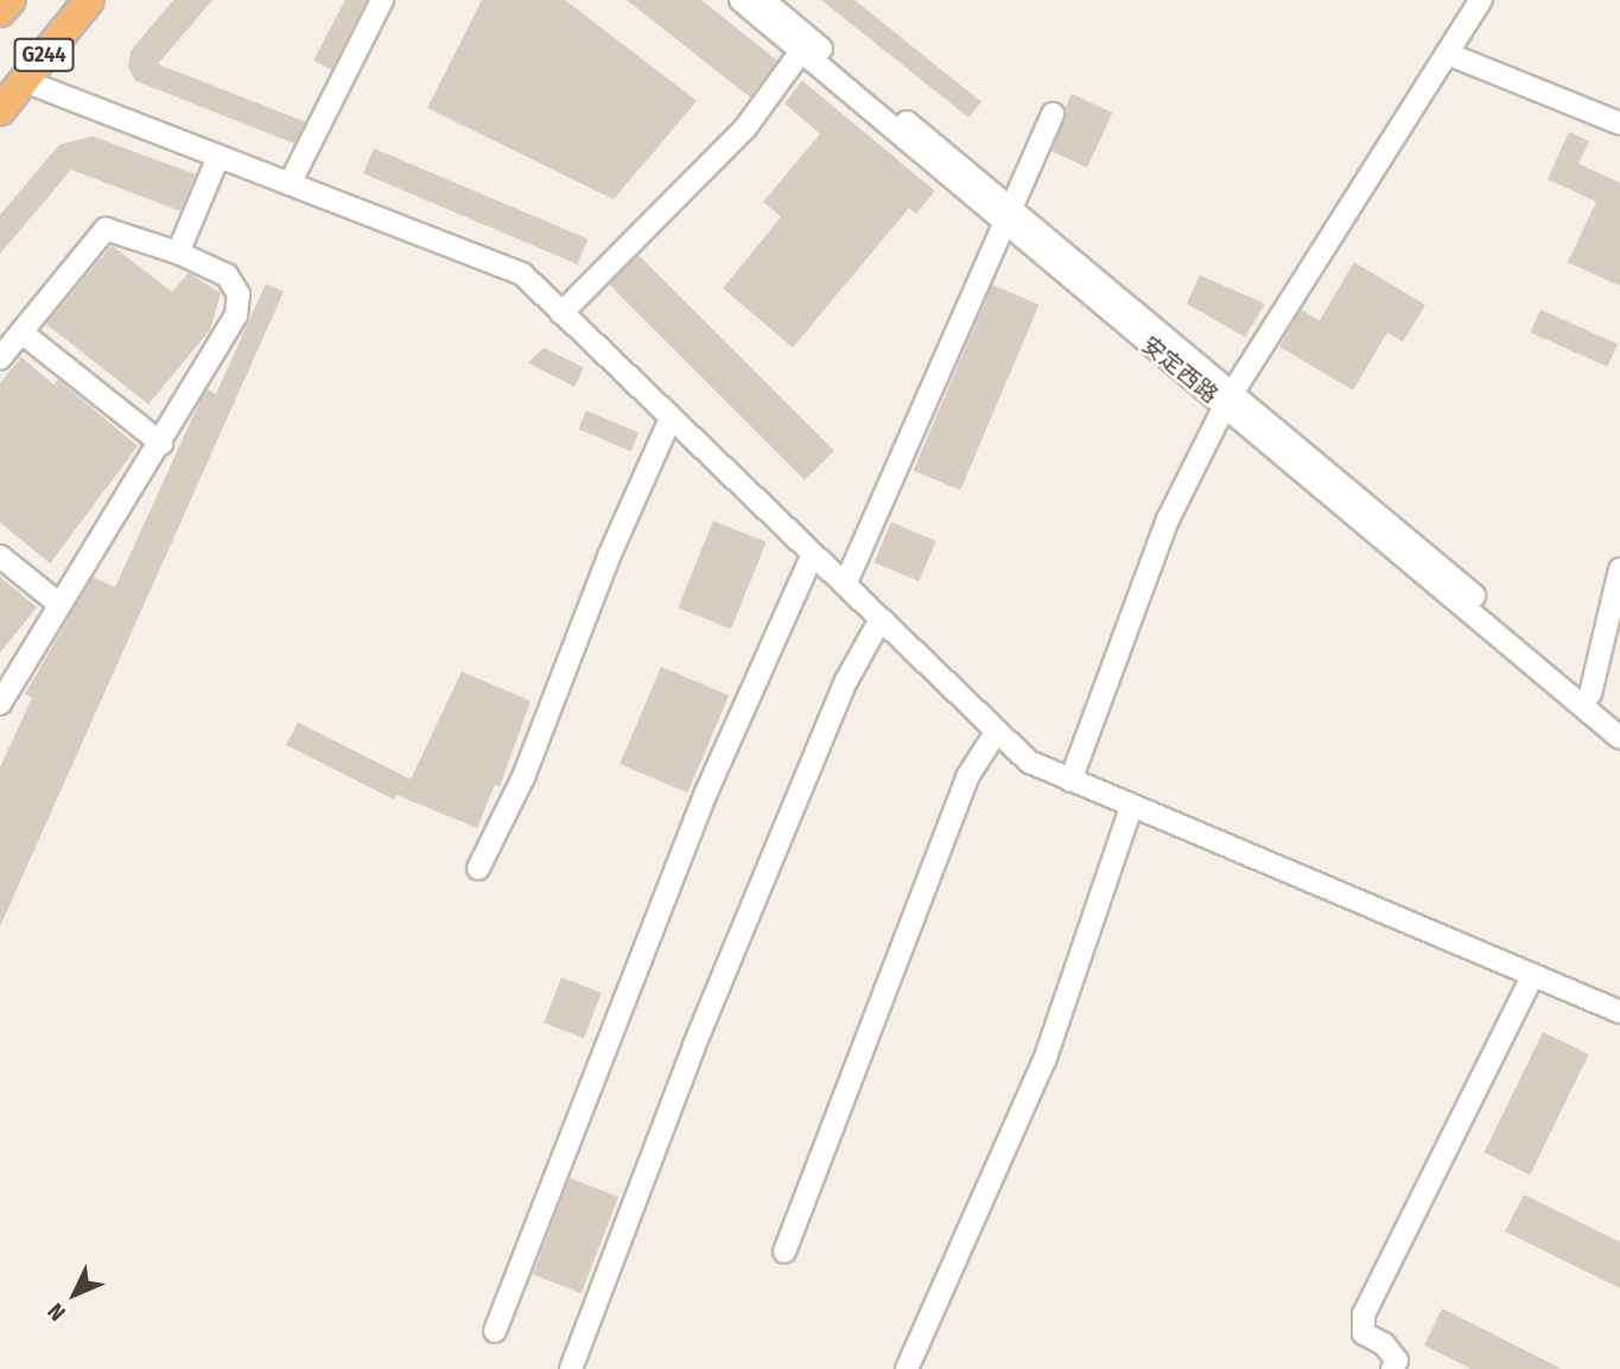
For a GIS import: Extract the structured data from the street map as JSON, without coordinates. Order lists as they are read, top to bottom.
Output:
{
  "streets": {
    "highway": ["G244"],
    "street": ["安定西路"]
  },
  "north": "bottom left"
}
